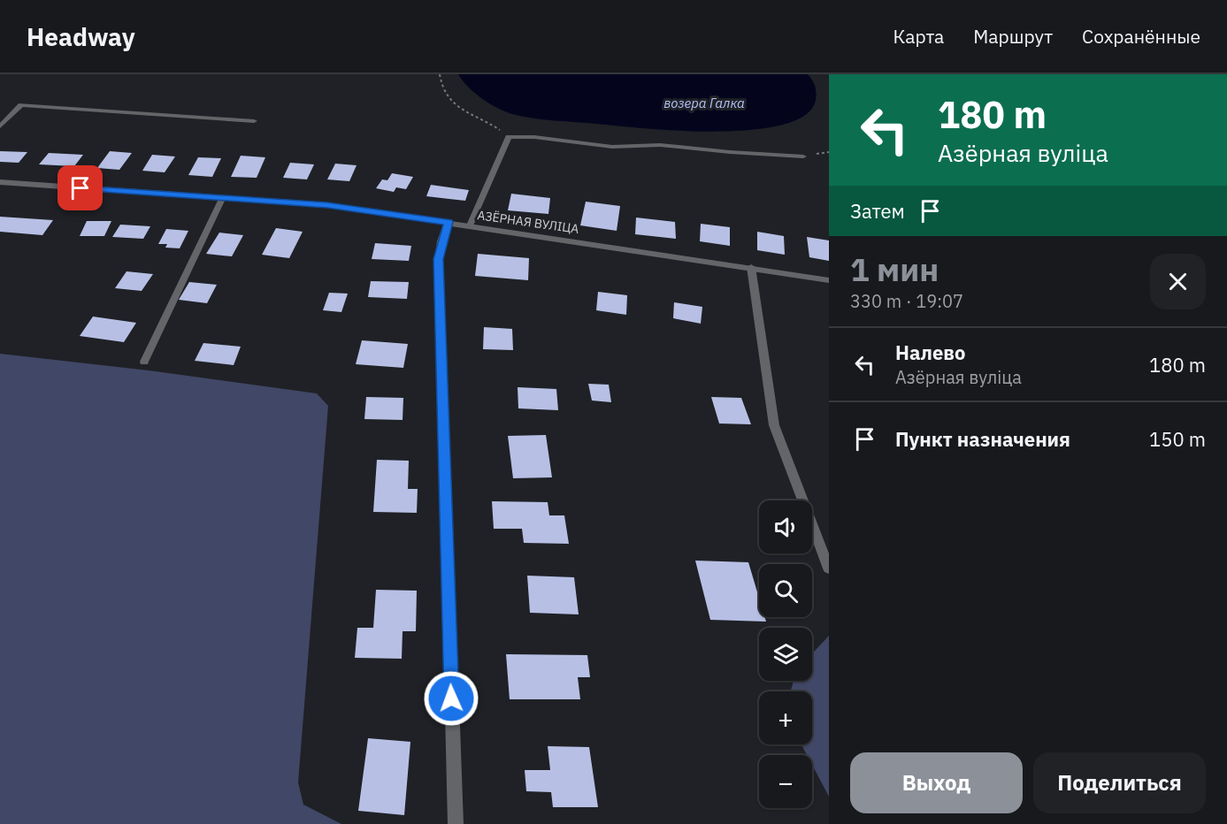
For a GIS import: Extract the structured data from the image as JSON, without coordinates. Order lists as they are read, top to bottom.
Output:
{
  "streets": {
    "street": ["АЗЁРНАЯ ВУЛІЦА"]
  },
  "water": ["возера Галка"],
  "page": {
    "header": "Headway",
    "nav": ["Карта", "Маршрут", "Сохранённые"],
    "turn": ["180 m", "Азёрная вуліца"],
    "then": "Затем",
    "heading": ["1 мин", "330 m · 19:07"],
    "list": [
      {
        "name": "Налево",
        "note": "Азёрная вуліца",
        "value": "180 m"
      },
      {
        "name": "Пункт назначения",
        "value": "150 m"
      }
    ],
    "map_buttons": ["+", "−"],
    "buttons": ["Выход", "Поделиться"]
  }
}
